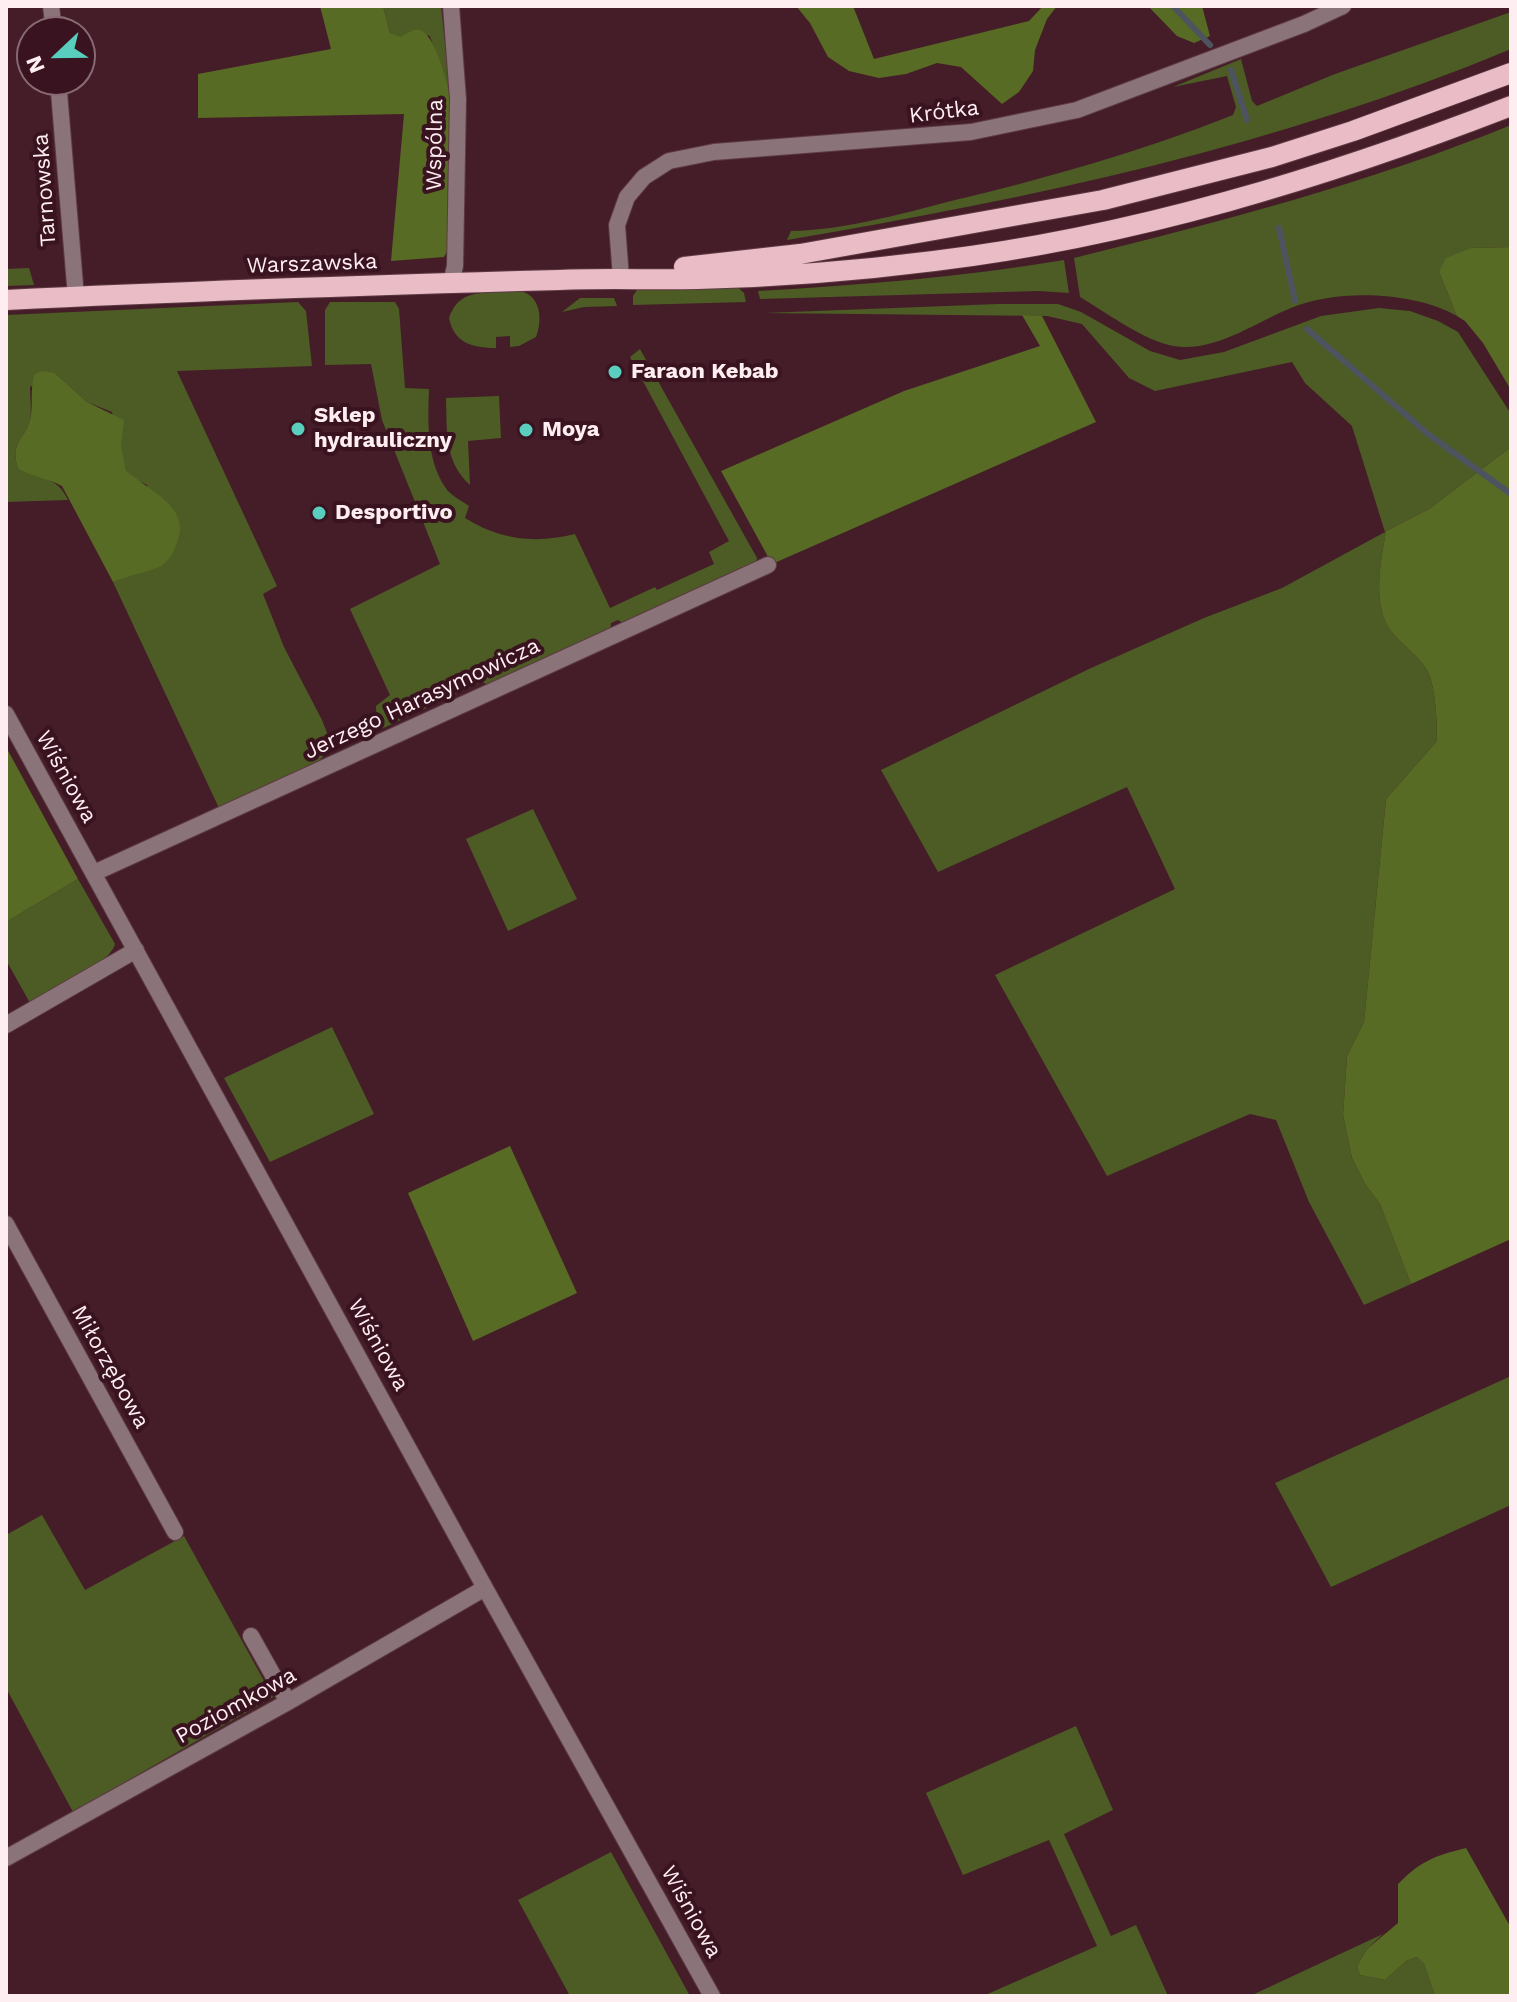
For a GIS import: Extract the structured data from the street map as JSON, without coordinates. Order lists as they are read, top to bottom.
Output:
{
  "streets": {
    "main road": ["Warszawska"],
    "street": [
      "Krótka",
      "Wspólna",
      "Tarnowska",
      "Jerzego Harasymowicza",
      "Wiśniowa",
      "Miłorzębowa",
      "Poziomkowa"
    ]
  },
  "crossings": [
    ["Krótka", "Warszawska"],
    ["Wspólna", "Warszawska"],
    ["Tarnowska", "Warszawska"],
    ["Jerzego Harasymowicza", "Wiśniowa"],
    ["Wiśniowa", "Poziomkowa"]
  ],
  "places": [
    "Faraon Kebab",
    "Sklep hydrauliczny",
    "Moya",
    "Desportivo"
  ],
  "north": "left"
}
